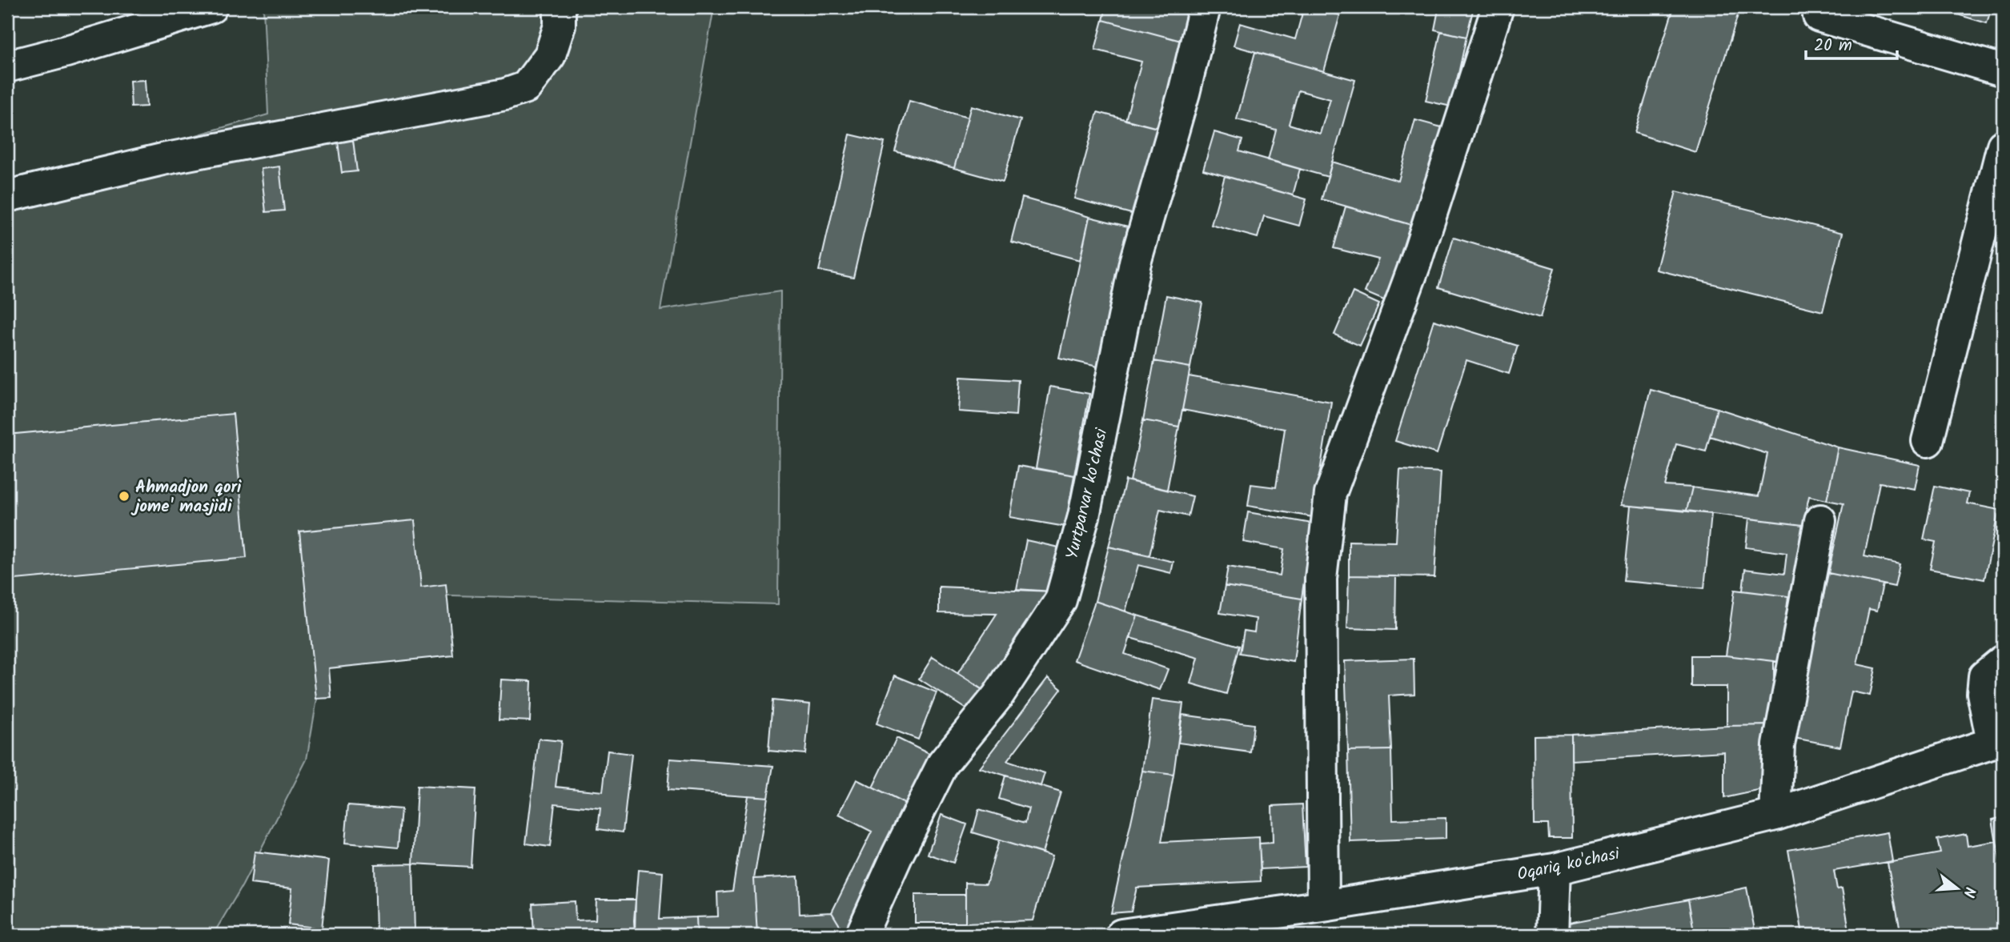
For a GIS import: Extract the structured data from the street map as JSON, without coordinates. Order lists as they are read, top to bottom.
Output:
{
  "streets": {
    "street": ["Yurtparvar koʻchasi", "Oqariq ko'chasi"]
  },
  "places": ["Ahmadjon qori jome' masjidi"],
  "scale_bar": "20 m",
  "north": "right"
}
